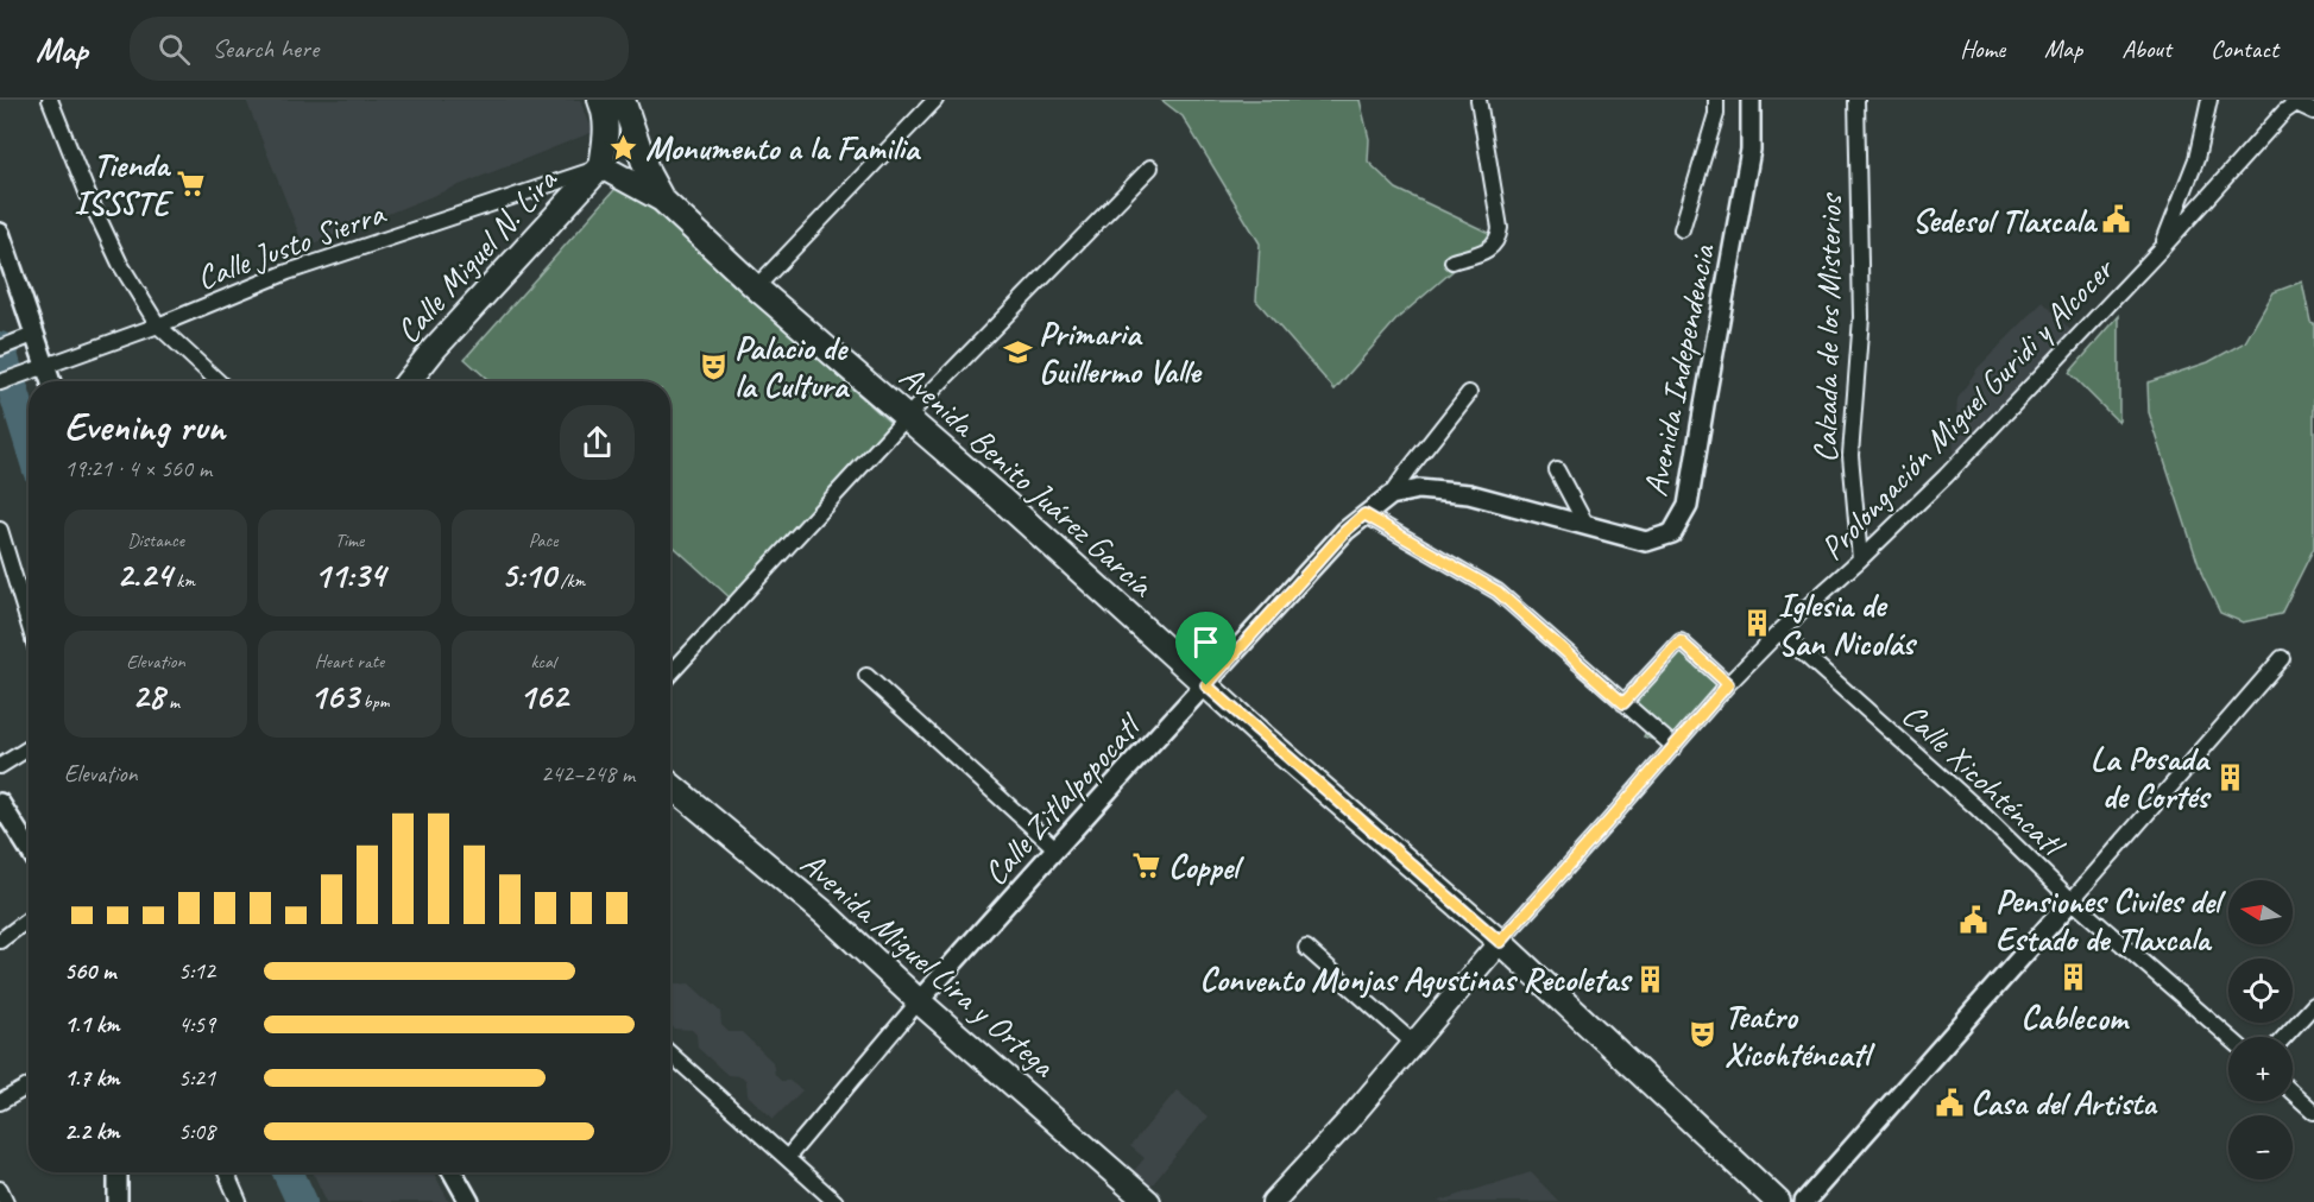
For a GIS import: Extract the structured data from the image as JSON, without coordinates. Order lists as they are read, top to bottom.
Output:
{
  "streets": {
    "main road": ["Calle Miguel N. Lira", "Avenida Benito Juárez García", "Avenida Miguel Lira y Ortega"],
    "street": [
      "Calle Justo Sierra",
      "Calzada de los Misterios",
      "Avenida Independencia",
      "Prolongación Miguel Guridi y Alcocer",
      "Calle Xicohténcatl",
      "Calle Zitlalpopocatl"
    ]
  },
  "crossings": [
    ["Calle Justo Sierra", "Calle Miguel N. Lira"],
    ["Calle Justo Sierra", "Avenida Benito Juárez García"],
    ["Calle Miguel N. Lira", "Avenida Benito Juárez García"],
    ["Calzada de los Misterios", "Prolongación Miguel Guridi y Alcocer"],
    ["Avenida Independencia", "Calle Zitlalpopocatl"],
    ["Prolongación Miguel Guridi y Alcocer", "Avenida Benito Juárez García"],
    ["Prolongación Miguel Guridi y Alcocer", "Calle Xicohténcatl"],
    ["Avenida Benito Juárez García", "Calle Zitlalpopocatl"],
    ["Calle Zitlalpopocatl", "Avenida Miguel Lira y Ortega"]
  ],
  "places": {
    "place": ["Monumento a la Familia"],
    "supermarket": ["Tienda ISSSTE", "Coppel"],
    "public building": ["Sedesol Tlaxcala", "Pensiones Civiles del Estado de Tlaxcala", "Casa del Artista"],
    "school or university": ["Primaria Guillermo Valle"],
    "theatre": ["Palacio de la Cultura", "Teatro Xicohténcatl"],
    "building": [
      "Iglesia de San Nicolás",
      "La Posada de Cortés",
      "Cablecom",
      "Convento Monjas Agustinas Recoletas"
    ]
  },
  "north": "left",
  "page": {
    "header": "Map",
    "search": "Search here",
    "nav": [
      "Home",
      "Map",
      "About",
      "Contact"
    ],
    "heading": ["Evening run", "19:21 · 4 × 560 m"],
    "stats": [
      ["Distance", "2.24 km"],
      ["Time", "11:34"],
      ["Pace", "5:10 /km"],
      ["Elevation", "28 m"],
      ["Heart rate", "163 bpm"],
      ["kcal", "162"]
    ],
    "chart": ["Elevation", "242–248 m"],
    "map_buttons": ["+", "−"],
    "list": [
      {
        "name": "560 m",
        "note": "5:12"
      },
      {
        "name": "1.1 km",
        "note": "4:59"
      },
      {
        "name": "1.7 km",
        "note": "5:21"
      },
      {
        "name": "2.2 km",
        "note": "5:08"
      }
    ]
  }
}
